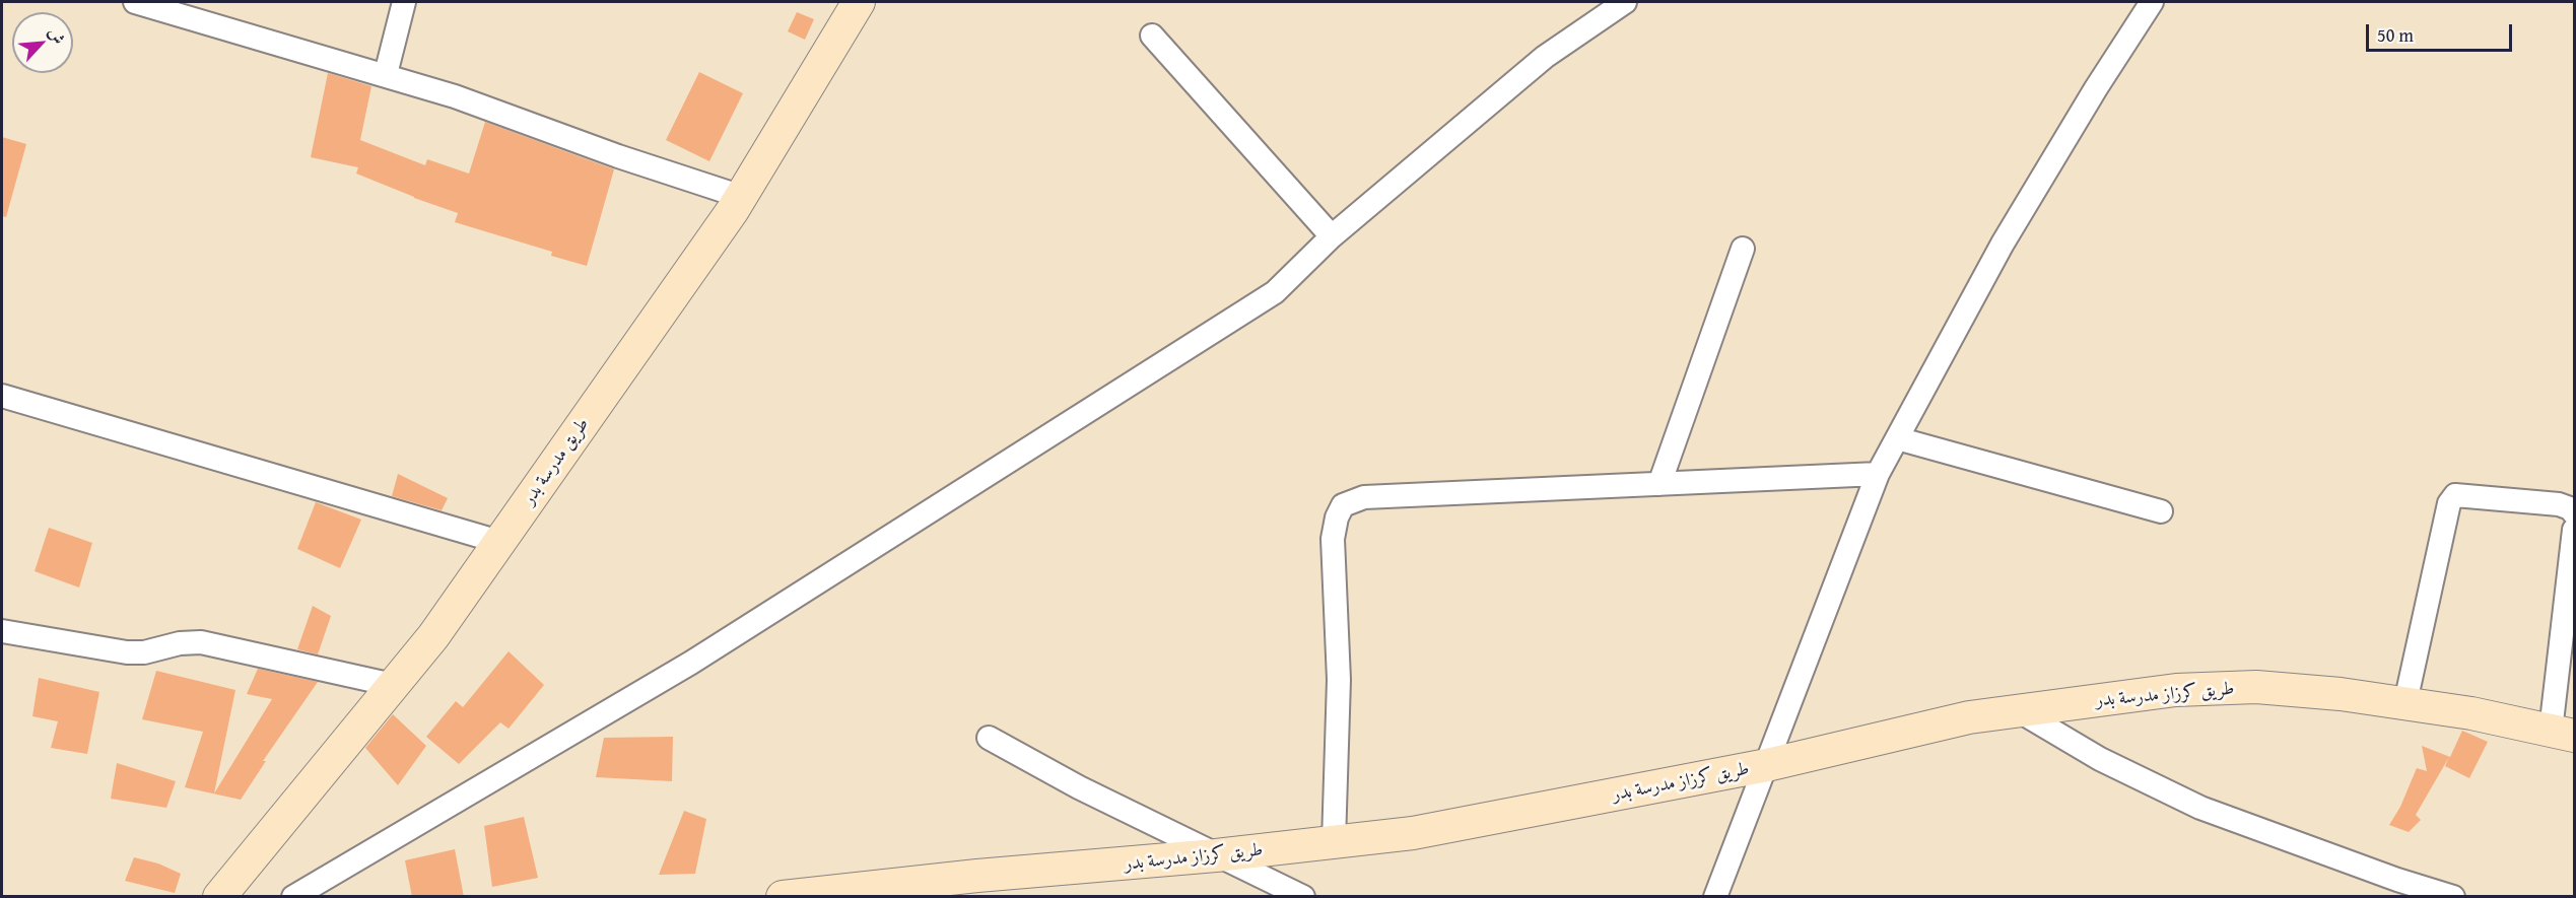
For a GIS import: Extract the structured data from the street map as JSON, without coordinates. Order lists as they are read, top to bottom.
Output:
{
  "streets": {
    "street": ["طريق مدرسة بدر", "طريق كرزاز مدرسة بدر"]
  },
  "scale_bar": "50 m",
  "north": "top right"
}
